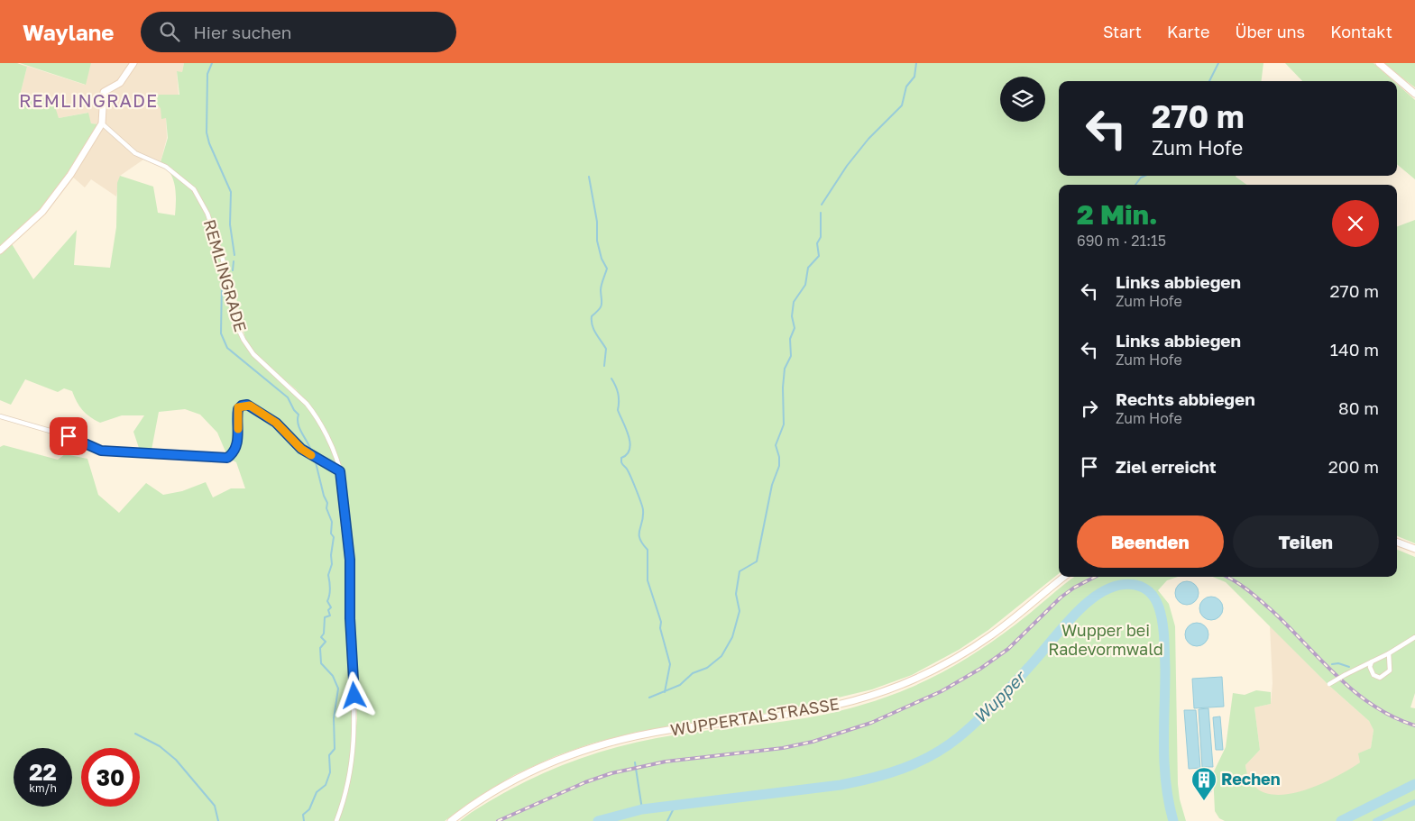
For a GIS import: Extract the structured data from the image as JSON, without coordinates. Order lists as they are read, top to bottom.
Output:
{
  "streets": {
    "main road": ["WUPPERTALSTRASSE"],
    "street": ["REMLINGRADE"]
  },
  "districts": ["REMLINGRADE"],
  "water": ["Wupper"],
  "parks": ["Wupper bei Radevormwald"],
  "places": {
    "building": ["Rechen"]
  },
  "page": {
    "header": "Waylane",
    "search": "Hier suchen",
    "nav": [
      "Start",
      "Karte",
      "Über uns",
      "Kontakt"
    ],
    "turn": ["270 m", "Zum Hofe"],
    "heading": ["2 Min.", "690 m · 21:15"],
    "list": [
      {
        "name": "Links abbiegen",
        "note": "Zum Hofe",
        "value": "270 m"
      },
      {
        "name": "Links abbiegen",
        "note": "Zum Hofe",
        "value": "140 m"
      },
      {
        "name": "Rechts abbiegen",
        "note": "Zum Hofe",
        "value": "80 m"
      },
      {
        "name": "Ziel erreicht",
        "value": "200 m"
      }
    ],
    "buttons": ["Beenden", "Teilen"],
    "speed": "22 km/h",
    "limit": "30"
  }
}
